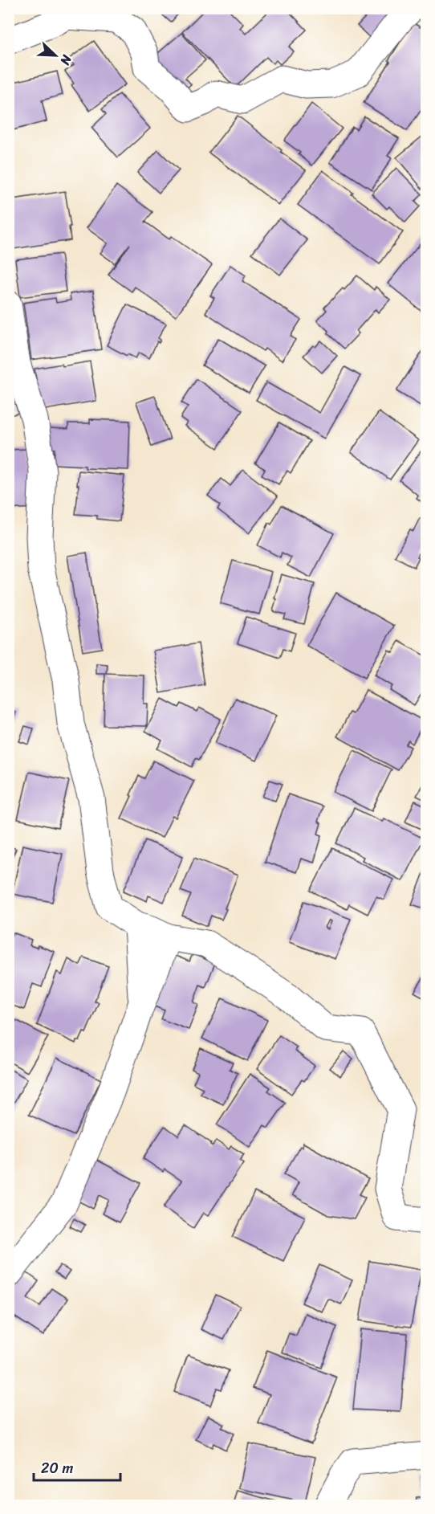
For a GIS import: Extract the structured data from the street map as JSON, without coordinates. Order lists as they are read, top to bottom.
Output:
{
  "scale_bar": "20 m",
  "north": "bottom right"
}
